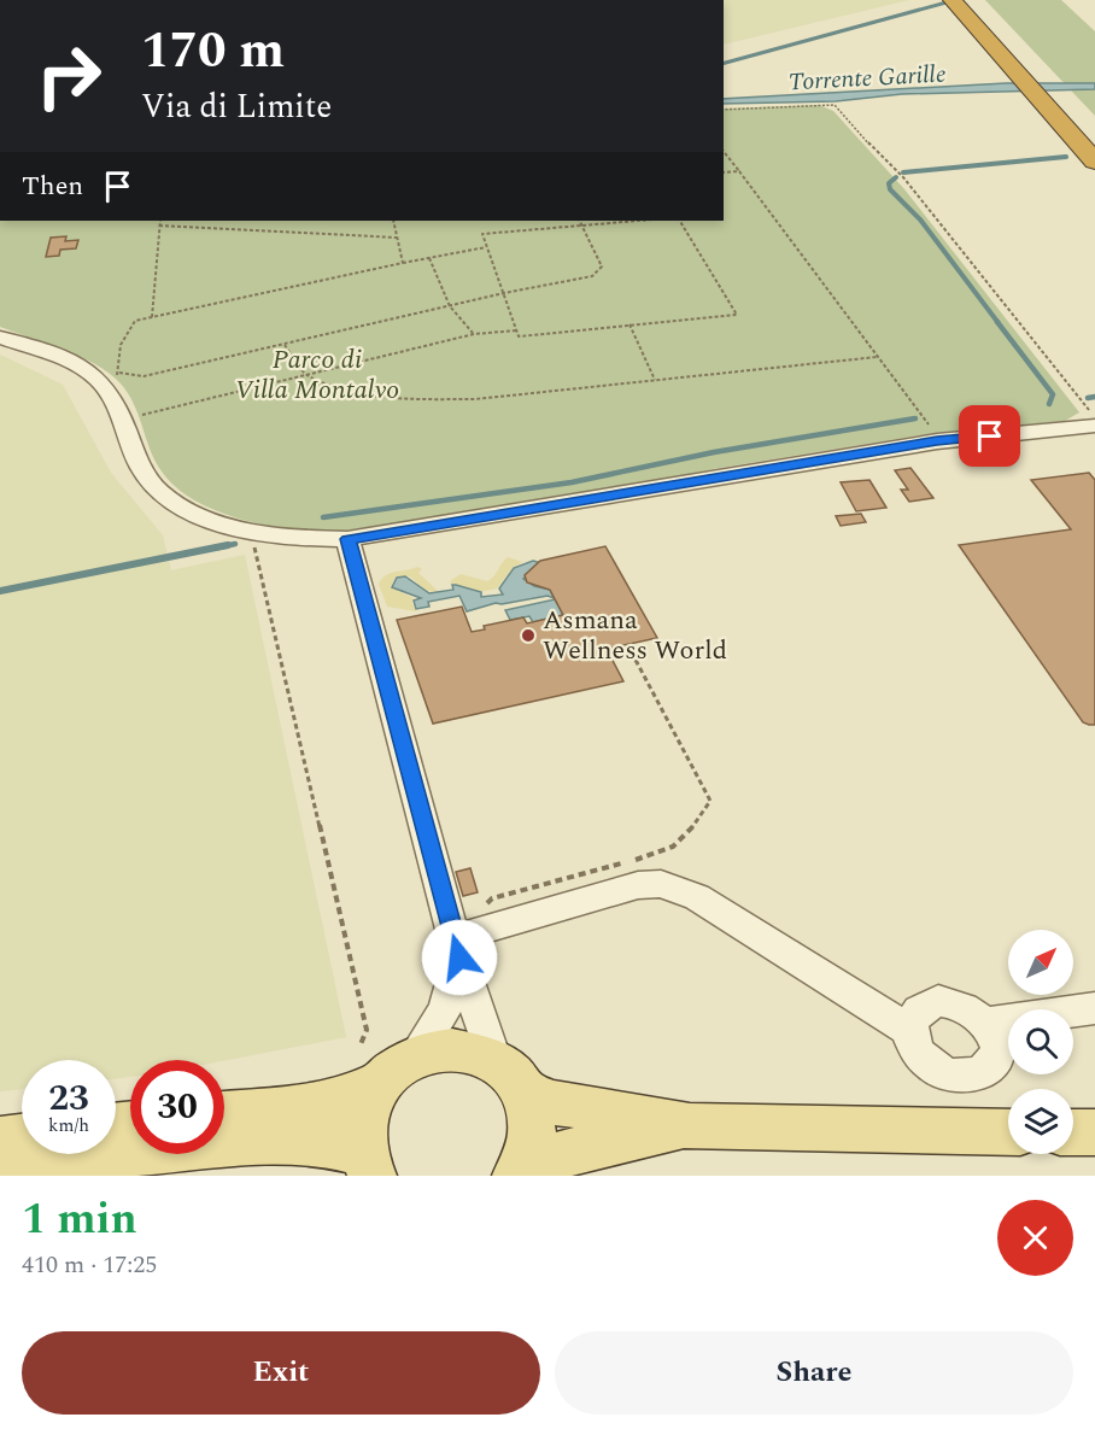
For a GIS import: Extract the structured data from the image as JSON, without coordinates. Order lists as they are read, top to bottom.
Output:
{
  "water": ["Torrente Garille"],
  "parks": ["Parco di Villa Montalvo"],
  "places": ["Asmana Wellness World"],
  "north": "top right",
  "page": {
    "turn": ["170 m", "Via di Limite"],
    "then": "Then",
    "speed": "23 km/h",
    "limit": "30",
    "heading": ["1 min", "410 m · 17:25"],
    "buttons": ["Exit", "Share"]
  }
}
